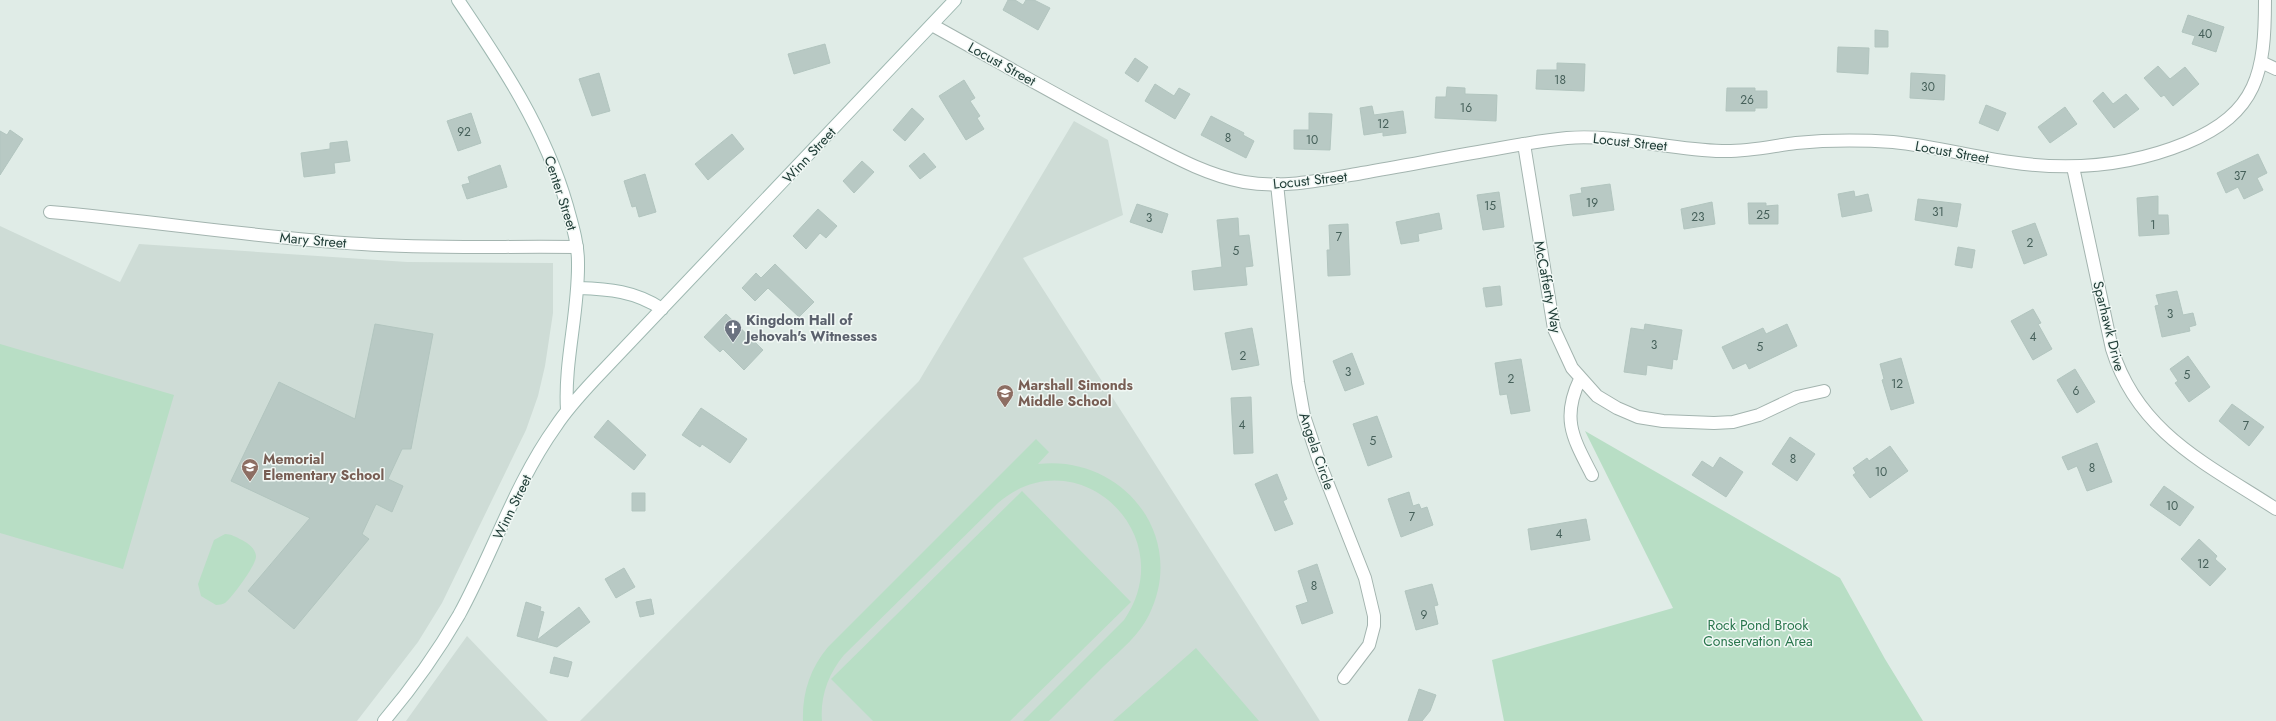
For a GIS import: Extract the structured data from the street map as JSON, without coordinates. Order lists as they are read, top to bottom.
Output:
{
  "streets": {
    "street": [
      "Locust Street",
      "Winn Street",
      "Center Street",
      "Mary Street",
      "McCafferty Way",
      "Sparhawk Drive",
      "Angela Circle"
    ]
  },
  "crossings": [
    ["Locust Street", "Winn Street"],
    ["Locust Street", "McCafferty Way"],
    ["Locust Street", "Sparhawk Drive"],
    ["Locust Street", "Angela Circle"],
    ["Winn Street", "Center Street"],
    ["Center Street", "Mary Street"]
  ],
  "parks": ["Rock Pond Brook Conservation Area"],
  "places": {
    "church": ["Kingdom Hall of Jehovah's Witnesses"],
    "school or university": ["Marshall Simonds Middle School", "Memorial Elementary School"]
  },
  "house_numbers": [
    "40",
    "18",
    "30",
    "26",
    "16",
    "12",
    "92",
    "8",
    "10",
    "37",
    "19",
    "15",
    "31",
    "25",
    "23",
    "3",
    "1",
    "7",
    "2",
    "5",
    "3",
    "4",
    "3",
    "5",
    "2",
    "3",
    "5",
    "2",
    "12",
    "6",
    "4",
    "7",
    "5",
    "8",
    "8",
    "10",
    "10",
    "7",
    "4",
    "12",
    "8",
    "9"
  ]
}
